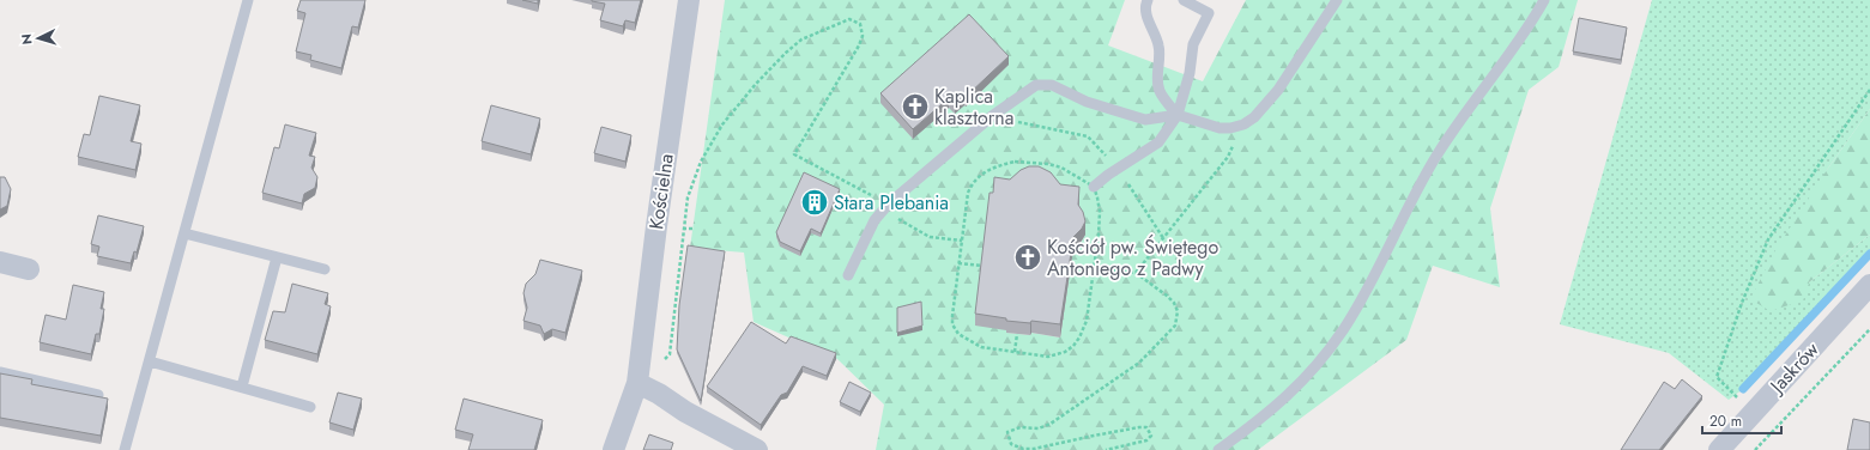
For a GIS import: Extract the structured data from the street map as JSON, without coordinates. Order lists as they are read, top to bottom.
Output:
{
  "streets": {
    "street": ["Kościelna", "Jaskrów"]
  },
  "places": {
    "church": ["Kaplica klasztorna", "Kościół pw. Świętego Antoniego z Padwy"],
    "building": ["Stara Plebania"]
  },
  "scale_bar": "20 m",
  "north": "left"
}
